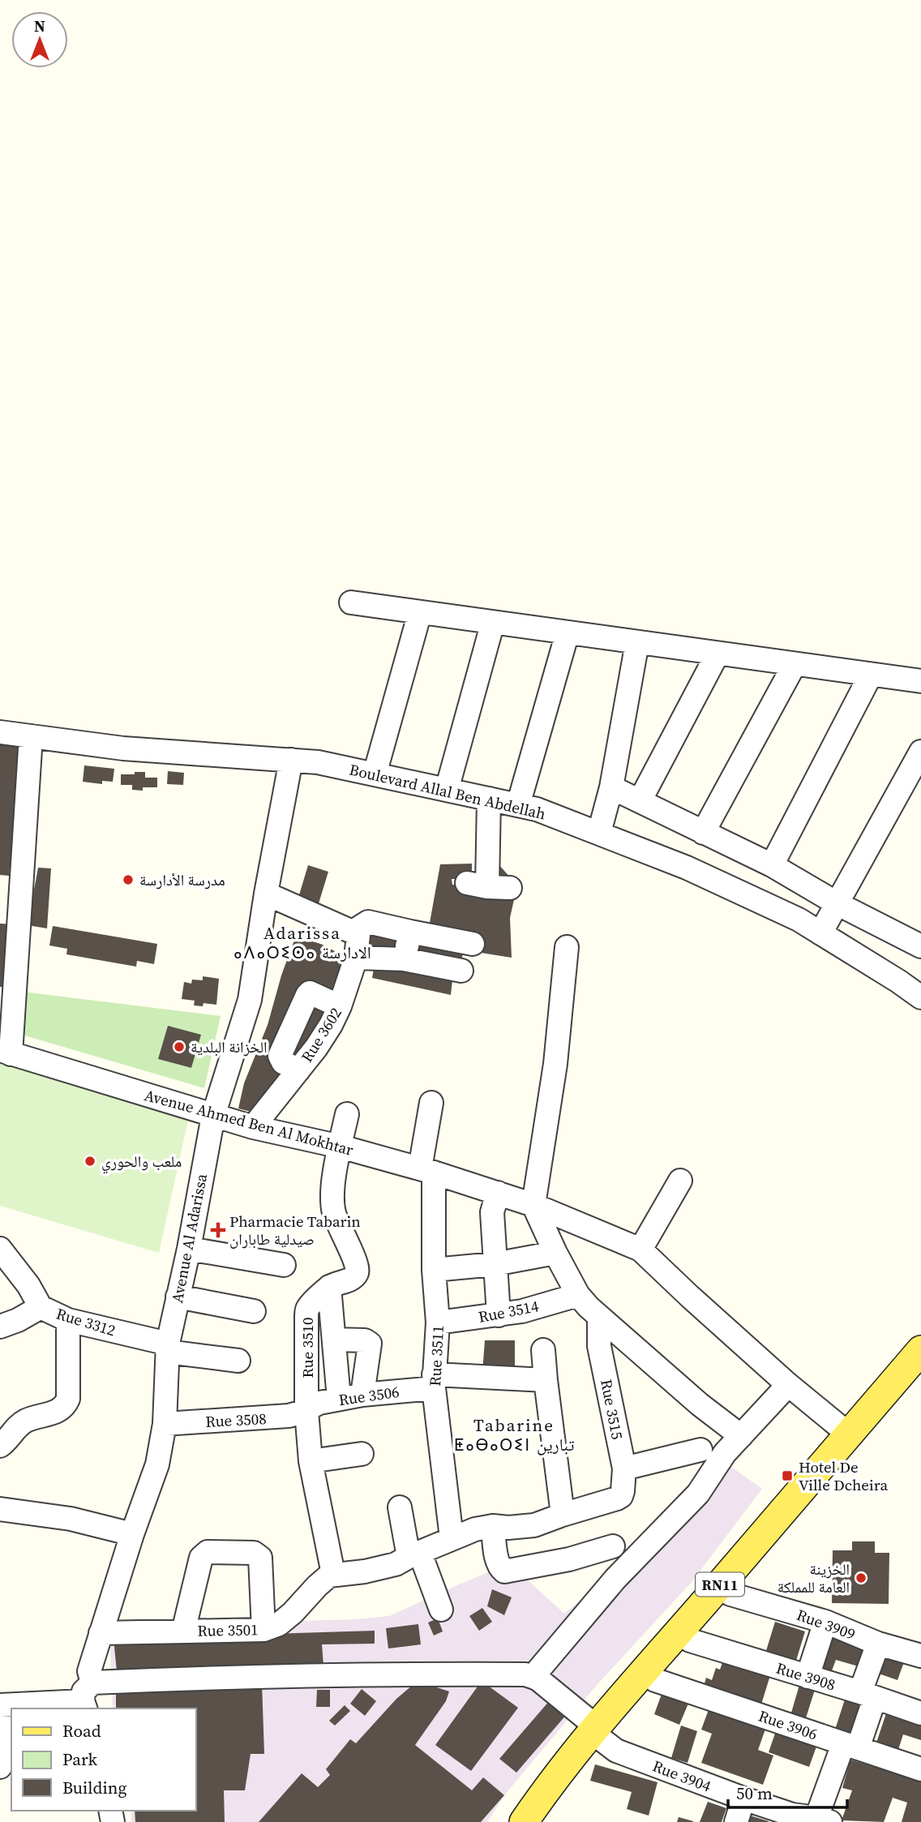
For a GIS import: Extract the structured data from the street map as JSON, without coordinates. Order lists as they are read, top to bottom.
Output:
{
  "streets": {
    "main road": ["RN11"],
    "street": [
      "Boulevard Allal Ben Abdellah",
      "Rue 3602",
      "Avenue Ahmed Ben Al Mokhtar",
      "Avenue Al Adarissa",
      "Rue 3514",
      "Rue 3312",
      "Rue 3510",
      "Rue 3511",
      "Rue 3506",
      "Rue 3515",
      "Rue 3508",
      "Rue 3909",
      "Rue 3501",
      "Rue 3908",
      "Rue 3906",
      "Rue 3904"
    ]
  },
  "crossings": [
    ["Boulevard Allal Ben Abdellah", "Avenue Al Adarissa"],
    ["Rue 3602", "Avenue Ahmed Ben Al Mokhtar"],
    ["Avenue Ahmed Ben Al Mokhtar", "Avenue Al Adarissa"],
    ["Avenue Ahmed Ben Al Mokhtar", "Rue 3510"],
    ["Avenue Ahmed Ben Al Mokhtar", "Rue 3511"],
    ["Avenue Al Adarissa", "Rue 3312"],
    ["Avenue Al Adarissa", "Rue 3508"],
    ["Avenue Al Adarissa", "Rue 3501"],
    ["Rue 3514", "Rue 3511"],
    ["Rue 3510", "Rue 3506"],
    ["Rue 3510", "Rue 3508"],
    ["Rue 3510", "Rue 3501"],
    ["Rue 3511", "Rue 3506"],
    ["Rue 3506", "Rue 3508"],
    ["RN11", "Rue 3909"],
    ["RN11", "Rue 3908"],
    ["RN11", "Rue 3906"],
    ["RN11", "Rue 3904"]
  ],
  "districts": ["Adarissa ⴰⴷⴰⵔⵉⵙⴰ الادارسة", "Tabarine ⵟⴰⴱⴰⵔⵉⵏ تبارين"],
  "places": {
    "other": [
      "مدرسة الأدارسة",
      "الخزانة البلدية",
      "ملعب والحوري",
      "الخزينة العامة للمملكة"
    ],
    "health": ["Pharmacie Tabarin صيدلية طاباران"],
    "transit": ["Hotel De Ville Dcheira"]
  },
  "legend": ["Road", "Park", "Building"],
  "scale_bar": "50 m",
  "north": "top"
}
